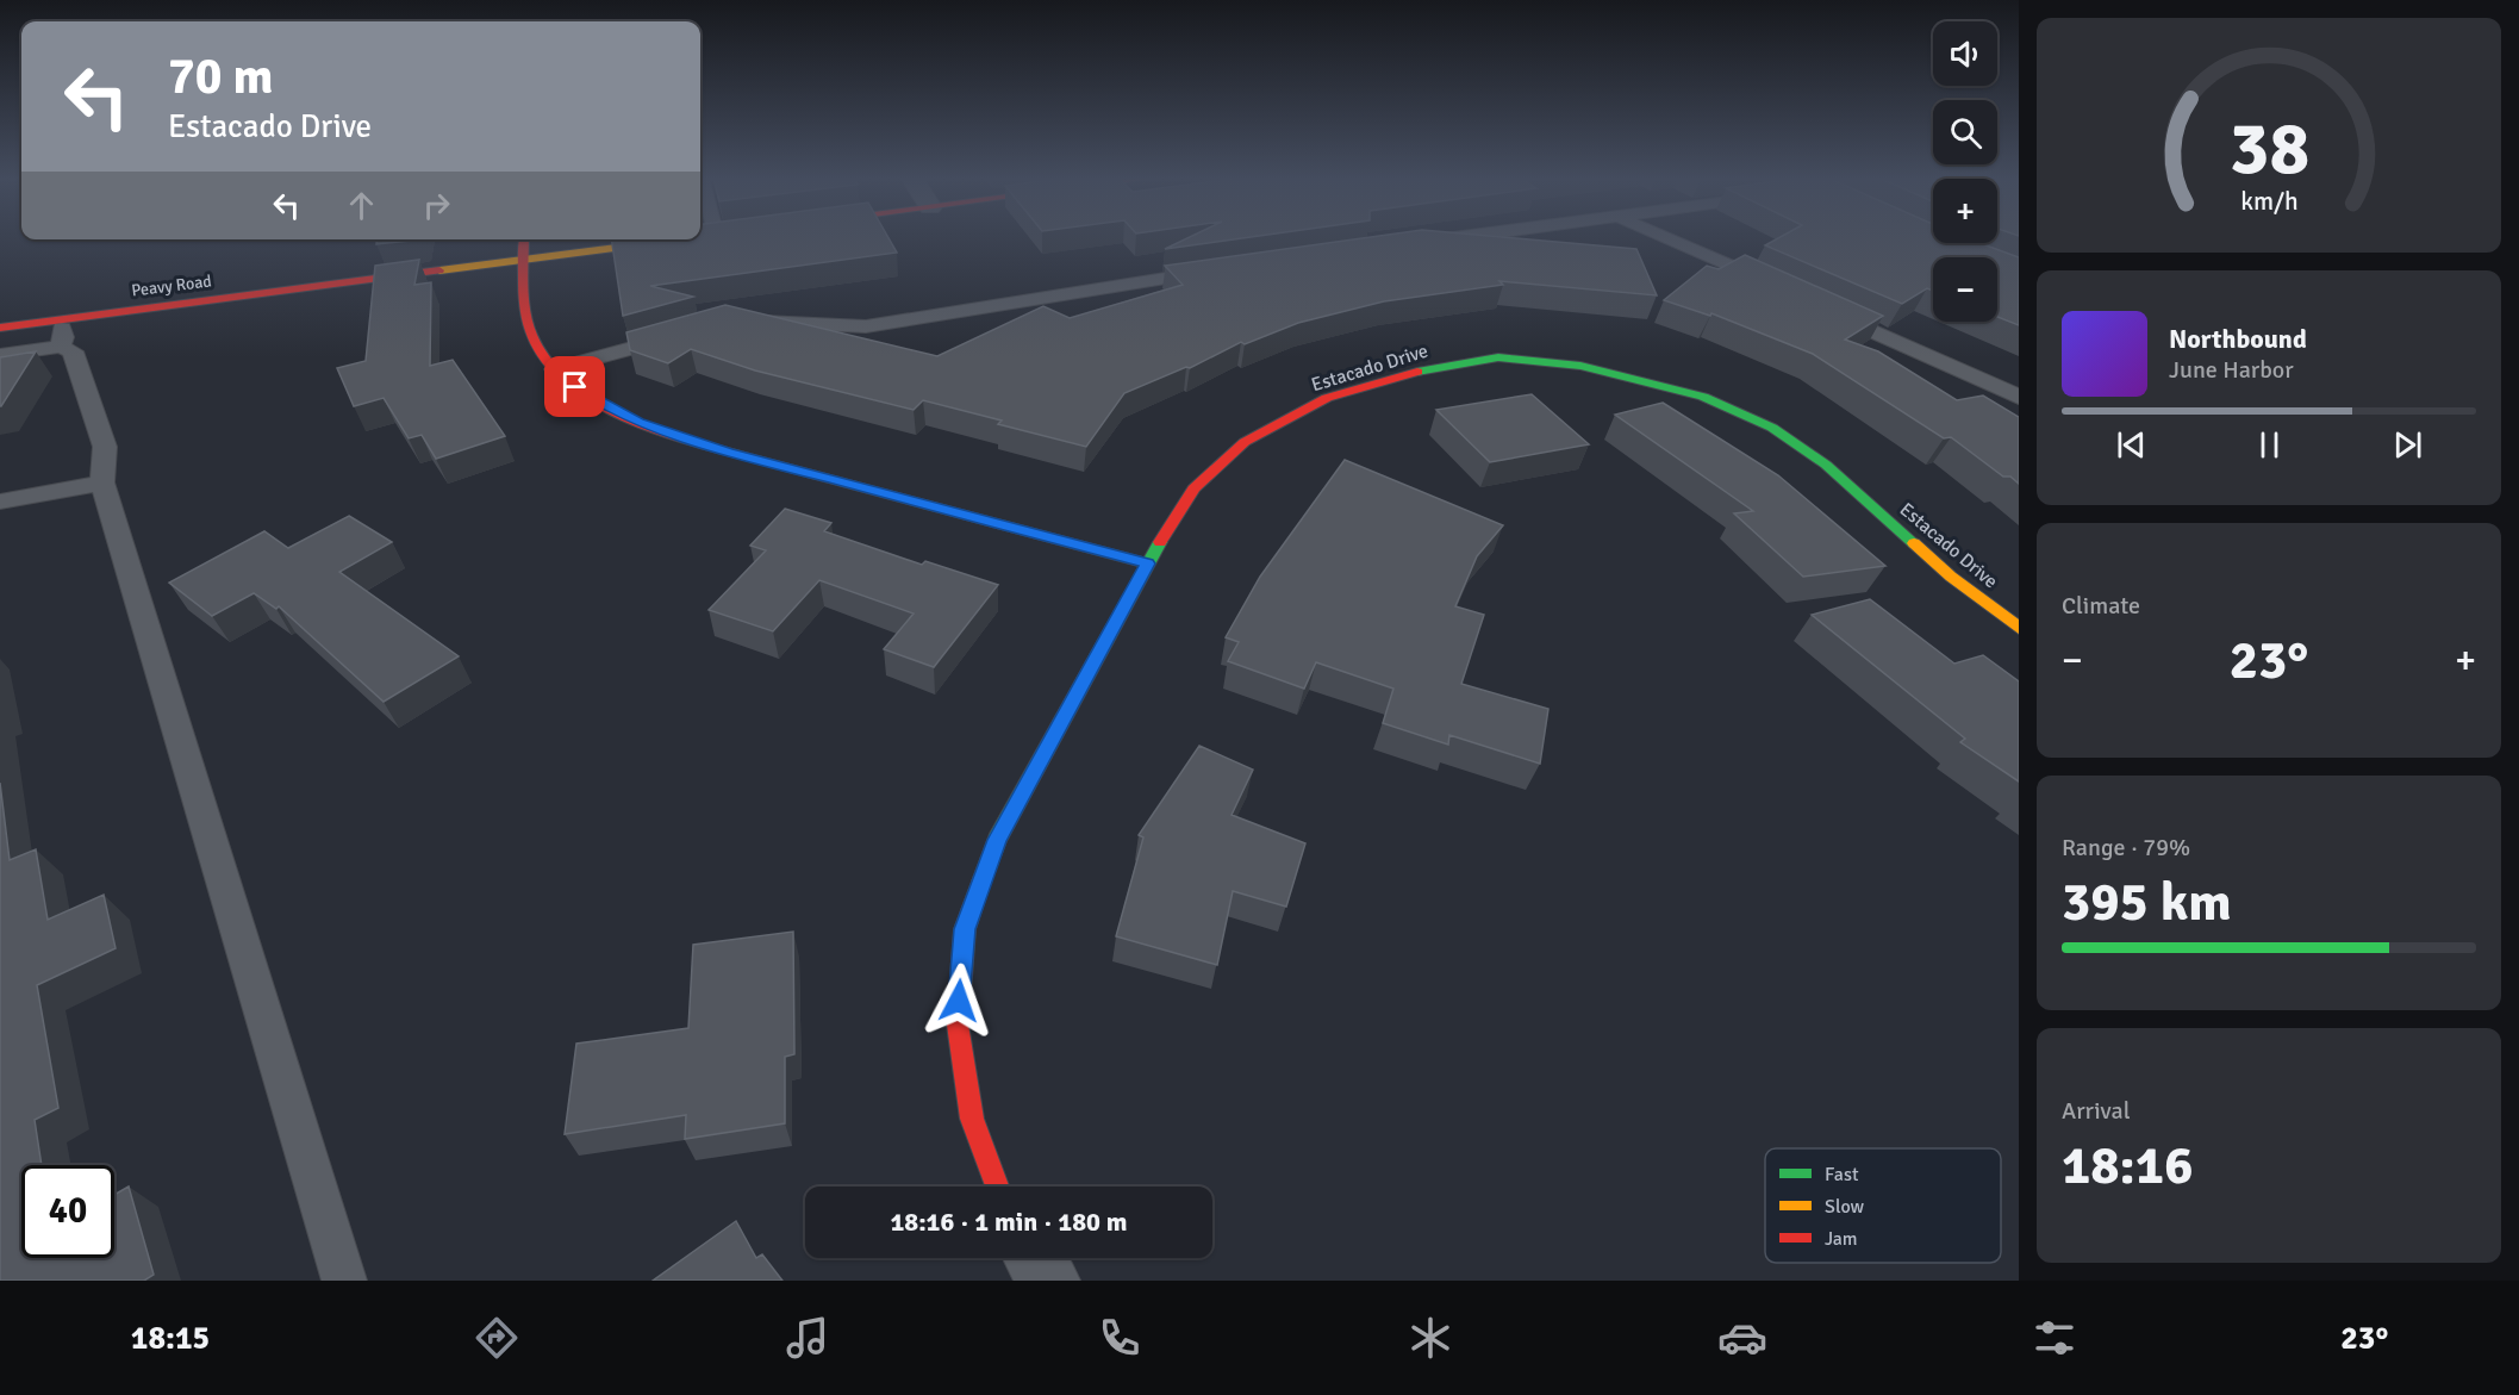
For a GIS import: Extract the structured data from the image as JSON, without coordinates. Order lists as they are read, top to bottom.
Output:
{
  "streets": {
    "street": ["Peavy Road", "Estacado Drive"]
  },
  "legend": ["Fast", "Slow", "Jam"],
  "page": {
    "map_buttons": ["+", "−"],
    "turn": ["70 m", "Estacado Drive"],
    "song": ["Northbound", "June Harbor"],
    "tile": [
      "Climate",
      ["Range · 79%", "395 km"],
      ["Arrival", "18:16"]
    ],
    "heat": ["−", "23°", "+"],
    "limit": "40",
    "trip": "18:16 · 1 min · 180 m",
    "tabs": ["18:15", "23°"],
    "gauge": ["38", "km/h"]
  }
}
